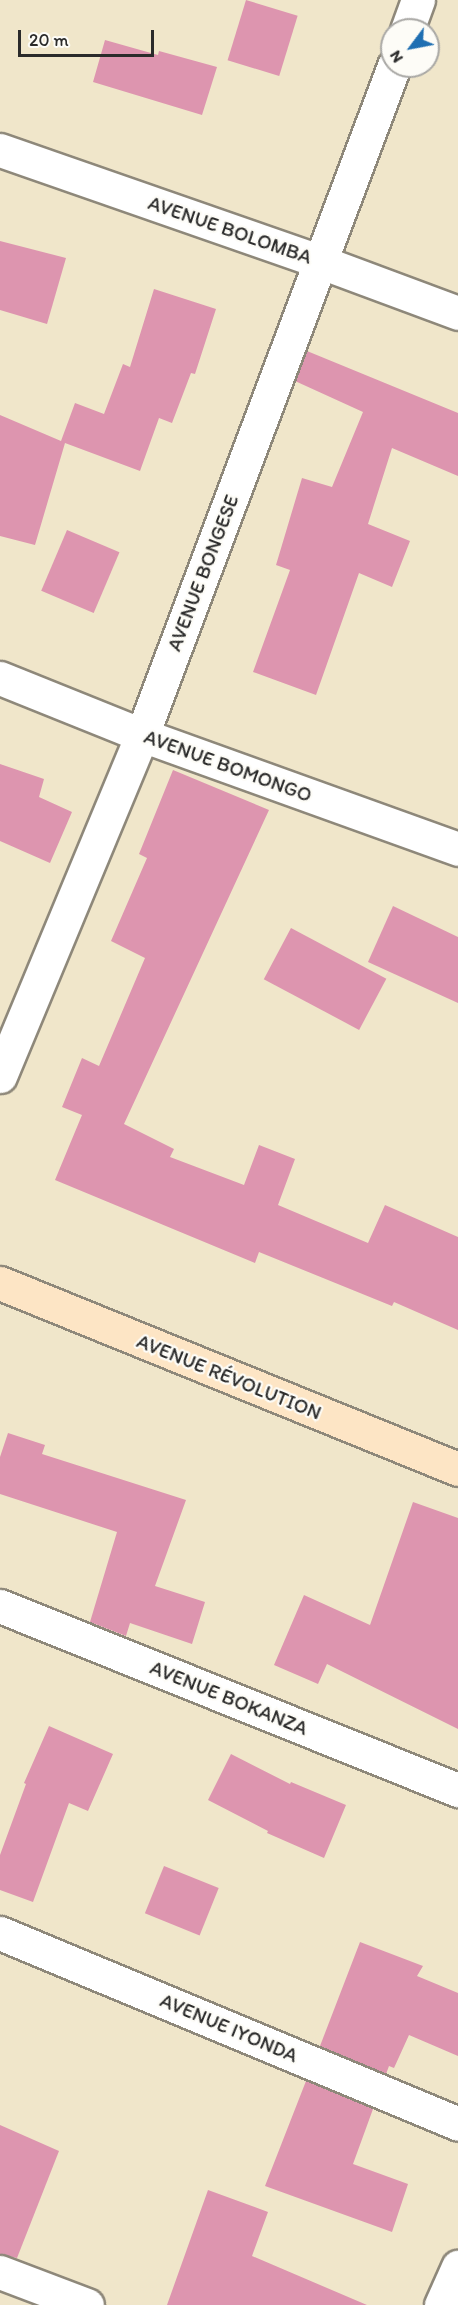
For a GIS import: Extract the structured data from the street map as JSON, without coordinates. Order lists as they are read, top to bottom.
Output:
{
  "streets": {
    "street": [
      "AVENUE BOLOMBA",
      "AVENUE BONGESE",
      "AVENUE BOMONGO",
      "AVENUE RÉVOLUTION",
      "AVENUE BOKANZA",
      "AVENUE IYONDA"
    ]
  },
  "crossings": [
    ["AVENUE BOLOMBA", "AVENUE BONGESE"],
    ["AVENUE BONGESE", "AVENUE BOMONGO"]
  ],
  "scale_bar": "20 m",
  "north": "bottom left"
}
